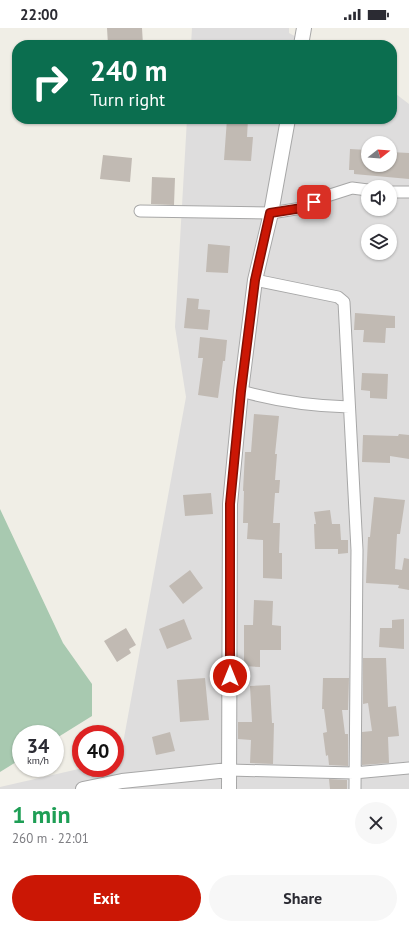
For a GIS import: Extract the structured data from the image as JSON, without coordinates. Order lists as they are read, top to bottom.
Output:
{
  "north": "right",
  "page": {
    "status": "22:00",
    "turn": ["240 m", "Turn right"],
    "speed": "34 km/h",
    "limit": "40",
    "heading": ["1 min", "260 m · 22:01"],
    "buttons": ["Exit", "Share"]
  }
}
